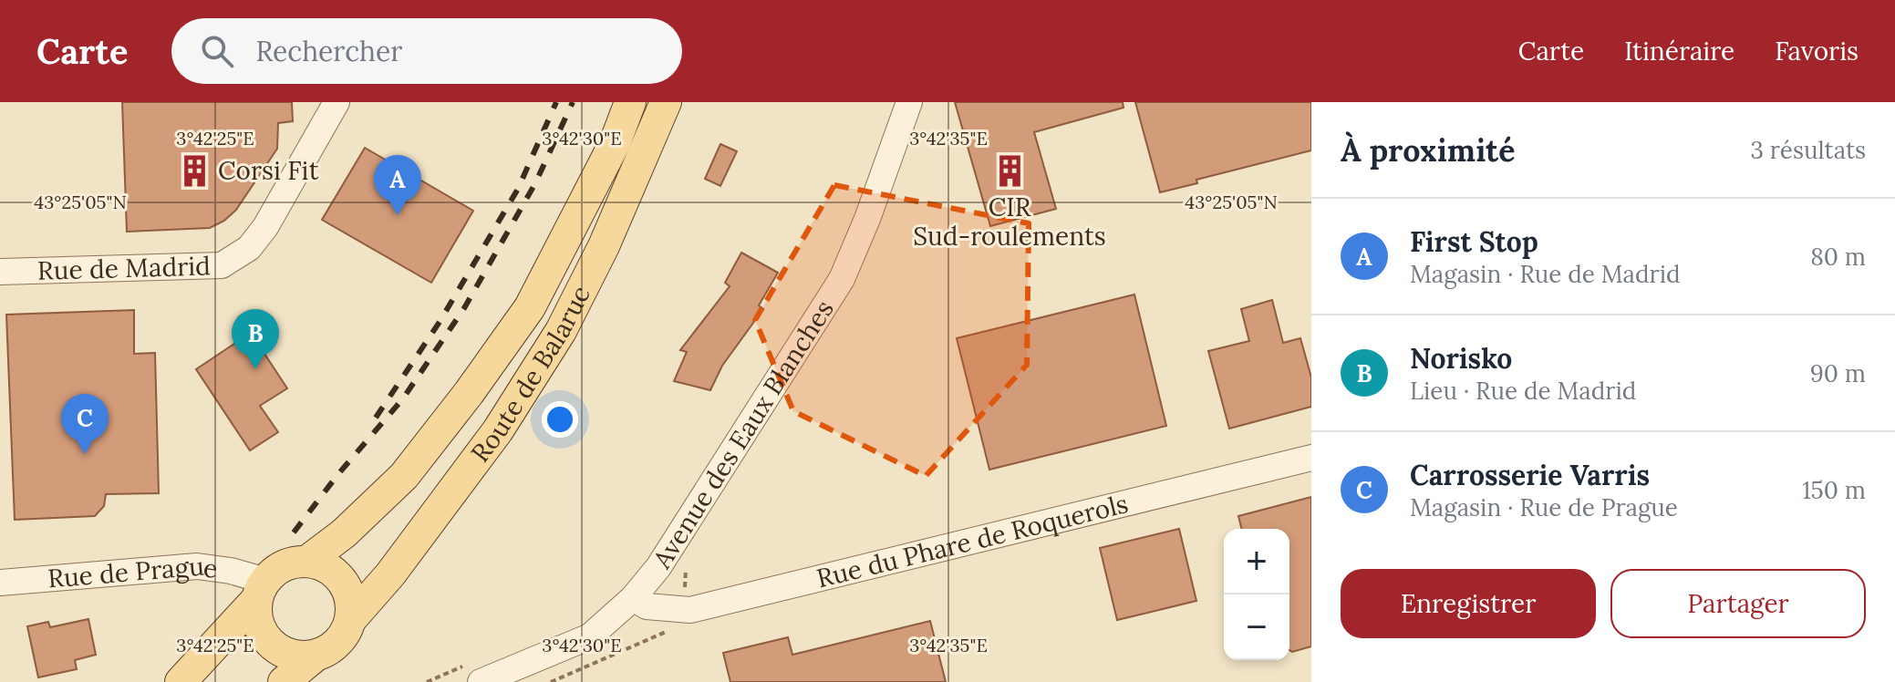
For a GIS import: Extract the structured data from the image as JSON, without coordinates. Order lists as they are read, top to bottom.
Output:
{
  "streets": {
    "main road": ["Route de Balaruc"],
    "street": [
      "Rue de Madrid",
      "Avenue des Eaux Blanches",
      "Rue du Phare de Roquerols",
      "Rue de Prague"
    ]
  },
  "crossings": [
    ["Route de Balaruc", "Rue de Prague"],
    ["Avenue des Eaux Blanches", "Rue du Phare de Roquerols"]
  ],
  "places": {
    "building": ["Corsi Fit", "CIR Sud-roulements"]
  },
  "page": {
    "header": "Carte",
    "search": "Rechercher",
    "nav": ["Carte", "Itinéraire", "Favoris"],
    "heading": ["À proximité", "3 résultats"],
    "pins": ["A", "B", "C"],
    "list": [
      {
        "mark": "A",
        "name": "First Stop",
        "note": "Magasin · Rue de Madrid",
        "value": "80 m"
      },
      {
        "mark": "B",
        "name": "Norisko",
        "note": "Lieu · Rue de Madrid",
        "value": "90 m"
      },
      {
        "mark": "C",
        "name": "Carrosserie Varris",
        "note": "Magasin · Rue de Prague",
        "value": "150 m"
      }
    ],
    "map_buttons": ["+", "−"],
    "buttons": ["Enregistrer", "Partager"]
  },
  "coordinates": [
    "3°42'25\"E",
    "3°42'30\"E",
    "3°42'35\"E",
    "43°25'05\"N"
  ]
}
